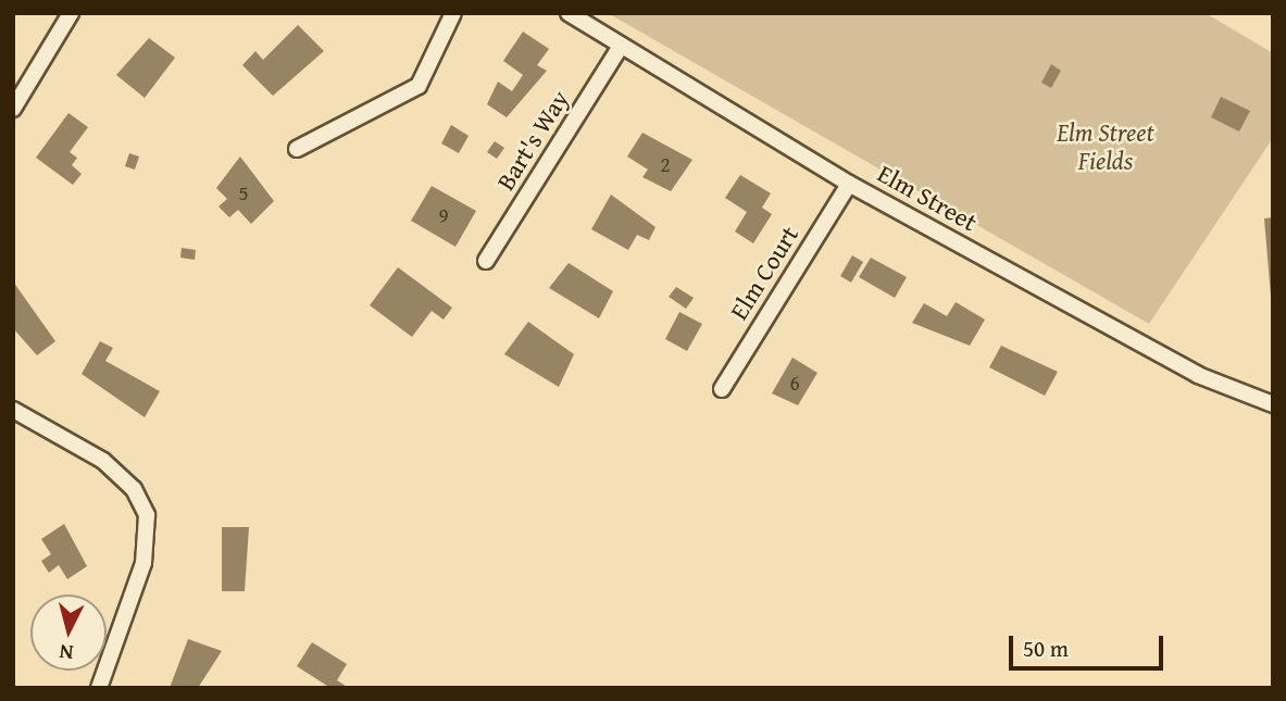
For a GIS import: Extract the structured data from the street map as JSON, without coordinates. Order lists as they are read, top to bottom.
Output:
{
  "streets": {
    "street": ["Bart's Way", "Elm Street", "Elm Court"]
  },
  "crossings": [
    ["Bart's Way", "Elm Street"],
    ["Elm Street", "Elm Court"]
  ],
  "parks": ["Elm Street Fields"],
  "house_numbers": [
    "2",
    "5",
    "9",
    "6"
  ],
  "scale_bar": "50 m",
  "north": "bottom"
}
